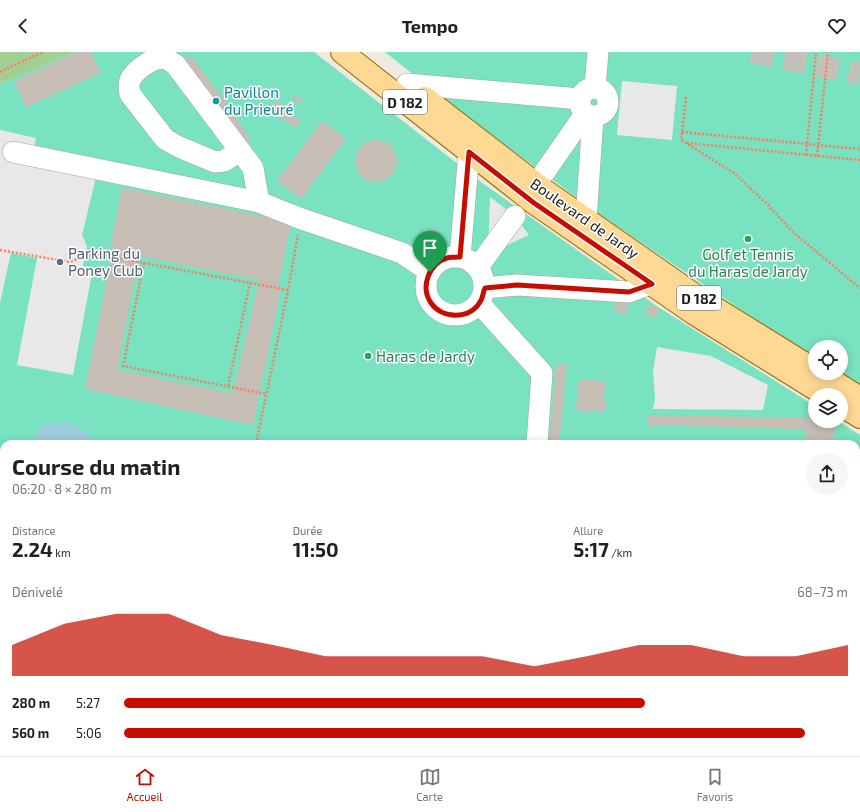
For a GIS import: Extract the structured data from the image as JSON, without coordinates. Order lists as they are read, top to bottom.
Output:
{
  "streets": {
    "main road": ["D 182", "Boulevard de Jardy"]
  },
  "places": [
    "Pavillon du Prieuré",
    "Golf et Tennis du Haras de Jardy",
    "Parking du Poney Club",
    "Haras de Jardy"
  ],
  "page": {
    "header": "Tempo",
    "heading": ["Course du matin", "06:20 · 8 × 280 m"],
    "stats": [
      ["Distance", "2.24 km"],
      ["Durée", "11:50"],
      ["Allure", "5:17 /km"]
    ],
    "chart": ["Dénivelé", "68–73 m"],
    "list": [
      {
        "name": "280 m",
        "note": "5:27"
      },
      {
        "name": "560 m",
        "note": "5:06"
      }
    ],
    "tabs": ["Accueil", "Carte", "Favoris"]
  }
}
